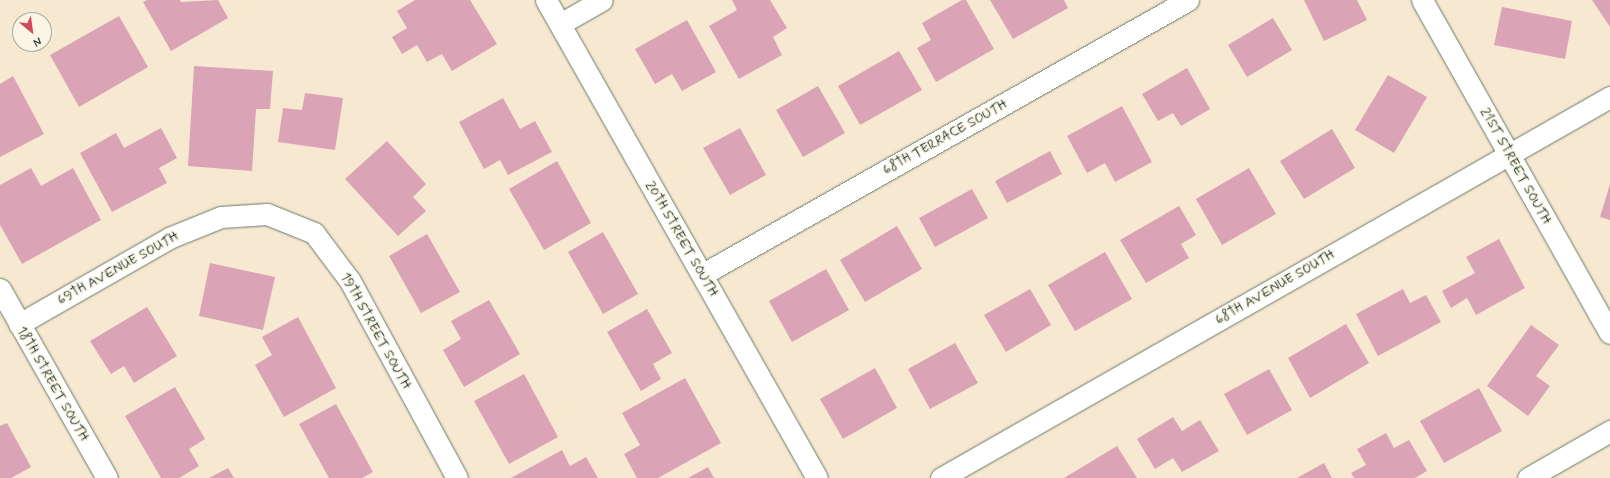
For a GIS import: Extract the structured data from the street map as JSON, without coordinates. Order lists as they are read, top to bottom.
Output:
{
  "streets": {
    "street": [
      "68TH TERRACE SOUTH",
      "21ST STREET SOUTH",
      "20TH STREET SOUTH",
      "69TH AVENUE SOUTH",
      "68TH AVENUE SOUTH",
      "19TH STREET SOUTH",
      "18TH STREET SOUTH"
    ]
  },
  "crossings": [
    ["68TH TERRACE SOUTH", "20TH STREET SOUTH"],
    ["21ST STREET SOUTH", "68TH AVENUE SOUTH"],
    ["69TH AVENUE SOUTH", "19TH STREET SOUTH"],
    ["69TH AVENUE SOUTH", "18TH STREET SOUTH"]
  ],
  "north": "bottom right"
}
